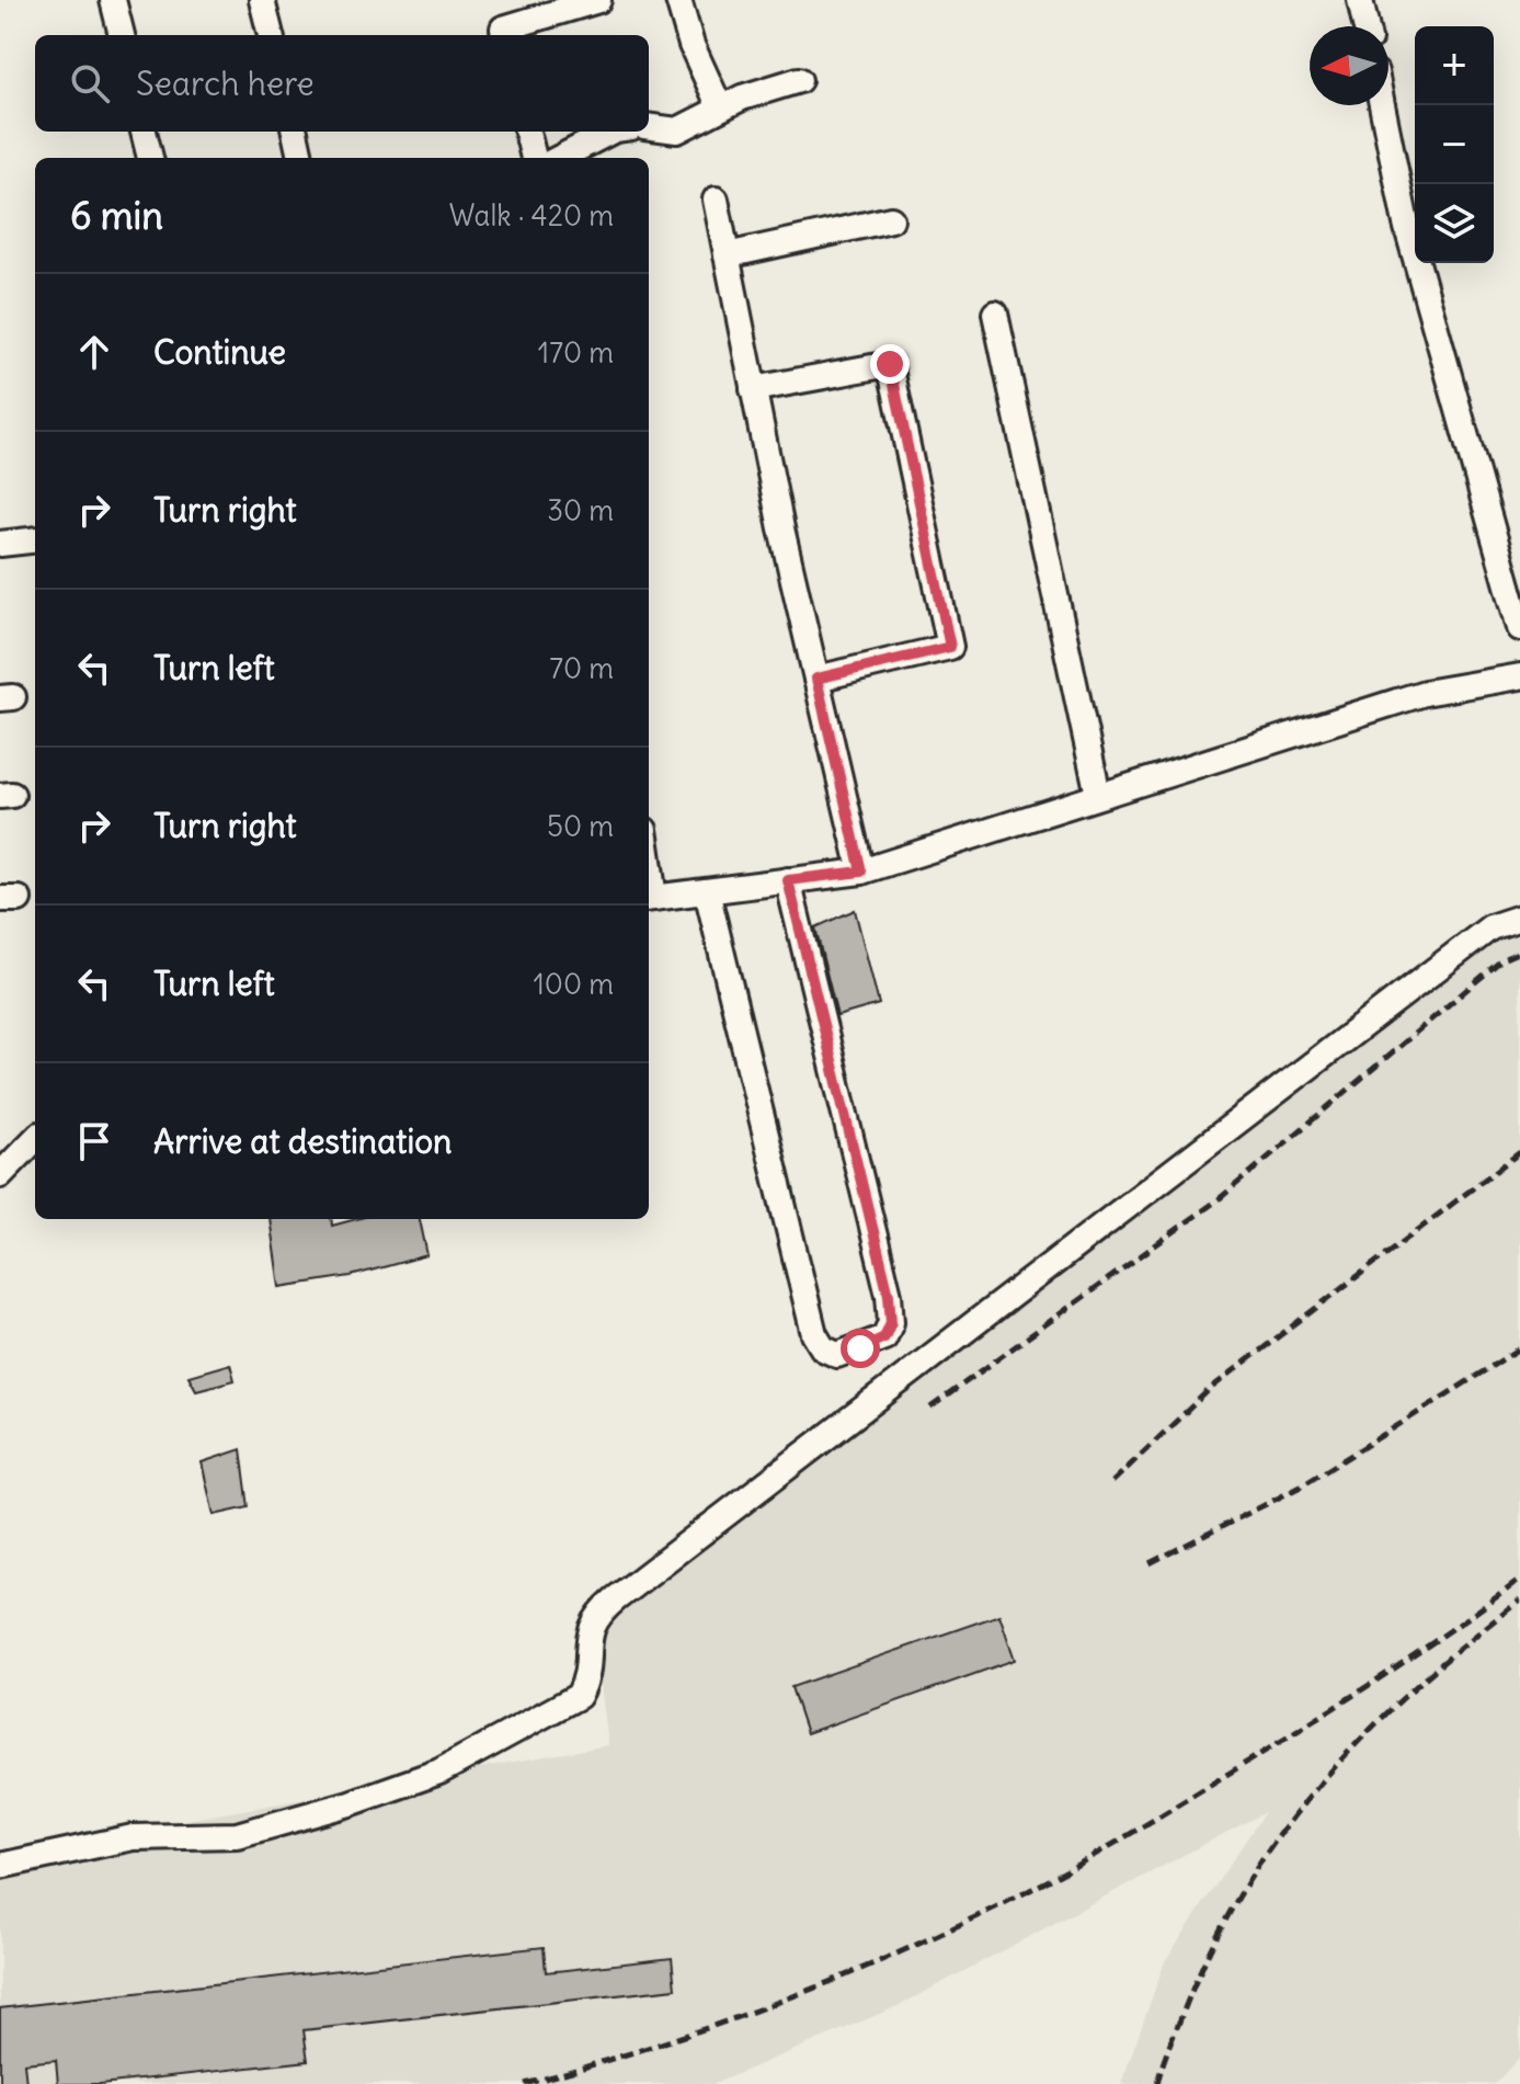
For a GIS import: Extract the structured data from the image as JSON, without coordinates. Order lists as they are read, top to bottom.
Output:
{
  "north": "left",
  "page": {
    "map_buttons": ["+", "−"],
    "search": "Search here",
    "heading": ["6 min", "Walk · 420 m"],
    "list": [
      ["Continue", "170 m"],
      ["Turn right", "30 m"],
      ["Turn left", "70 m"],
      ["Turn right", "50 m"],
      ["Turn left", "100 m"],
      "Arrive at destination"
    ]
  }
}
